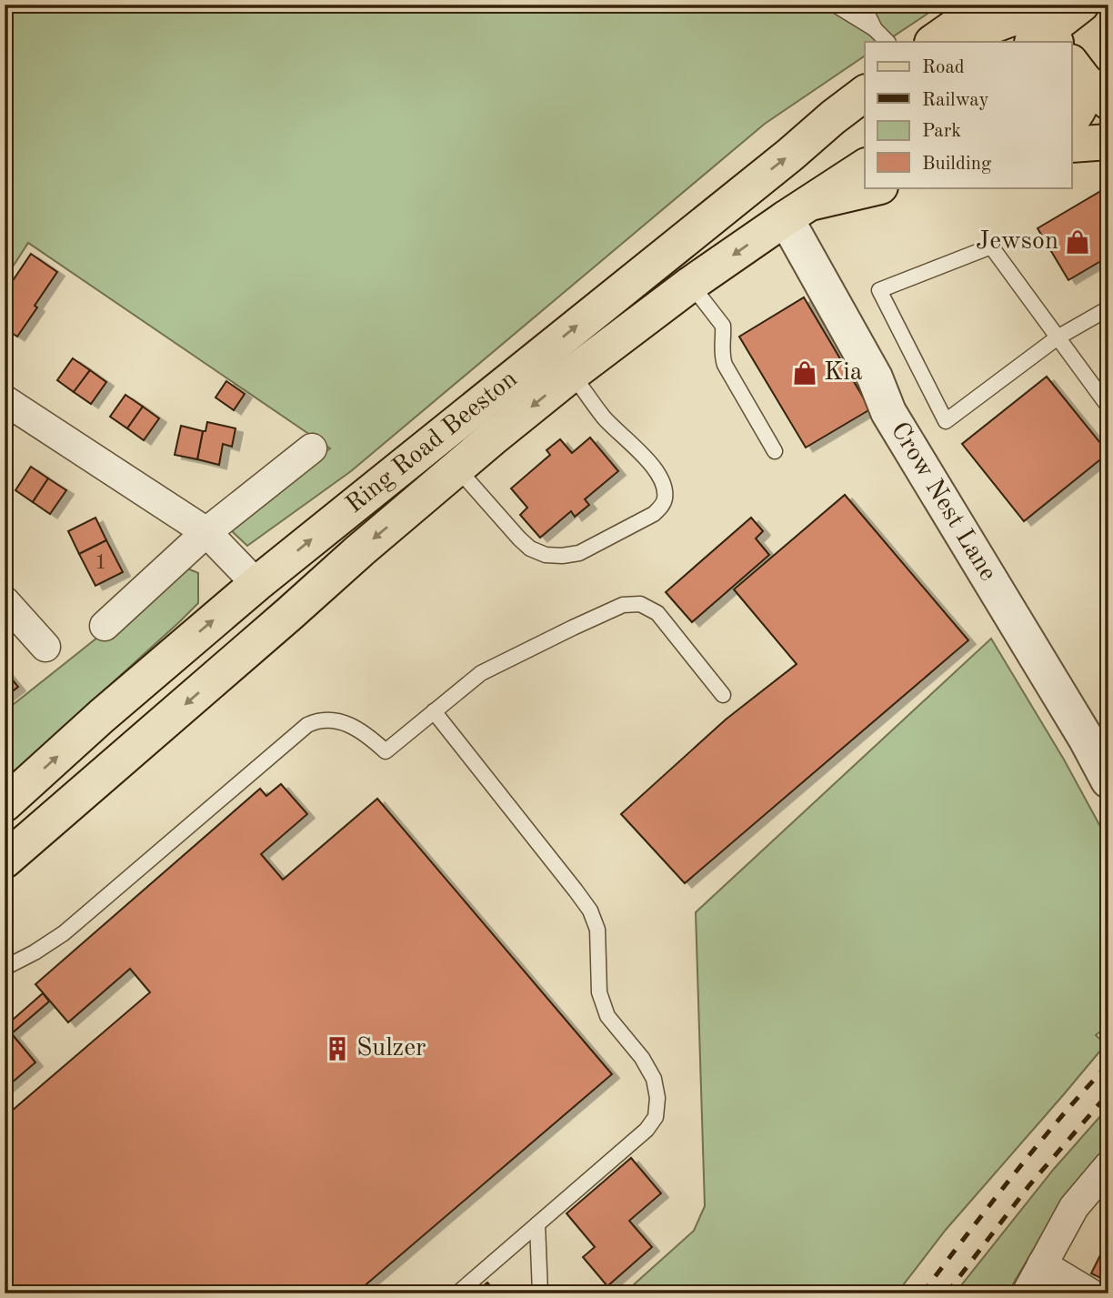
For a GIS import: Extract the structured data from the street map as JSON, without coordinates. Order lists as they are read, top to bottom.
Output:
{
  "streets": {
    "main road": ["Ring Road Beeston"],
    "street": ["Crow Nest Lane"]
  },
  "crossings": [
    ["Ring Road Beeston", "Crow Nest Lane"]
  ],
  "places": {
    "shop": ["Jewson", "Kia"],
    "building": ["Sulzer"]
  },
  "house_numbers": ["1"],
  "legend": [
    "Road",
    "Railway",
    "Park",
    "Building"
  ]
}
